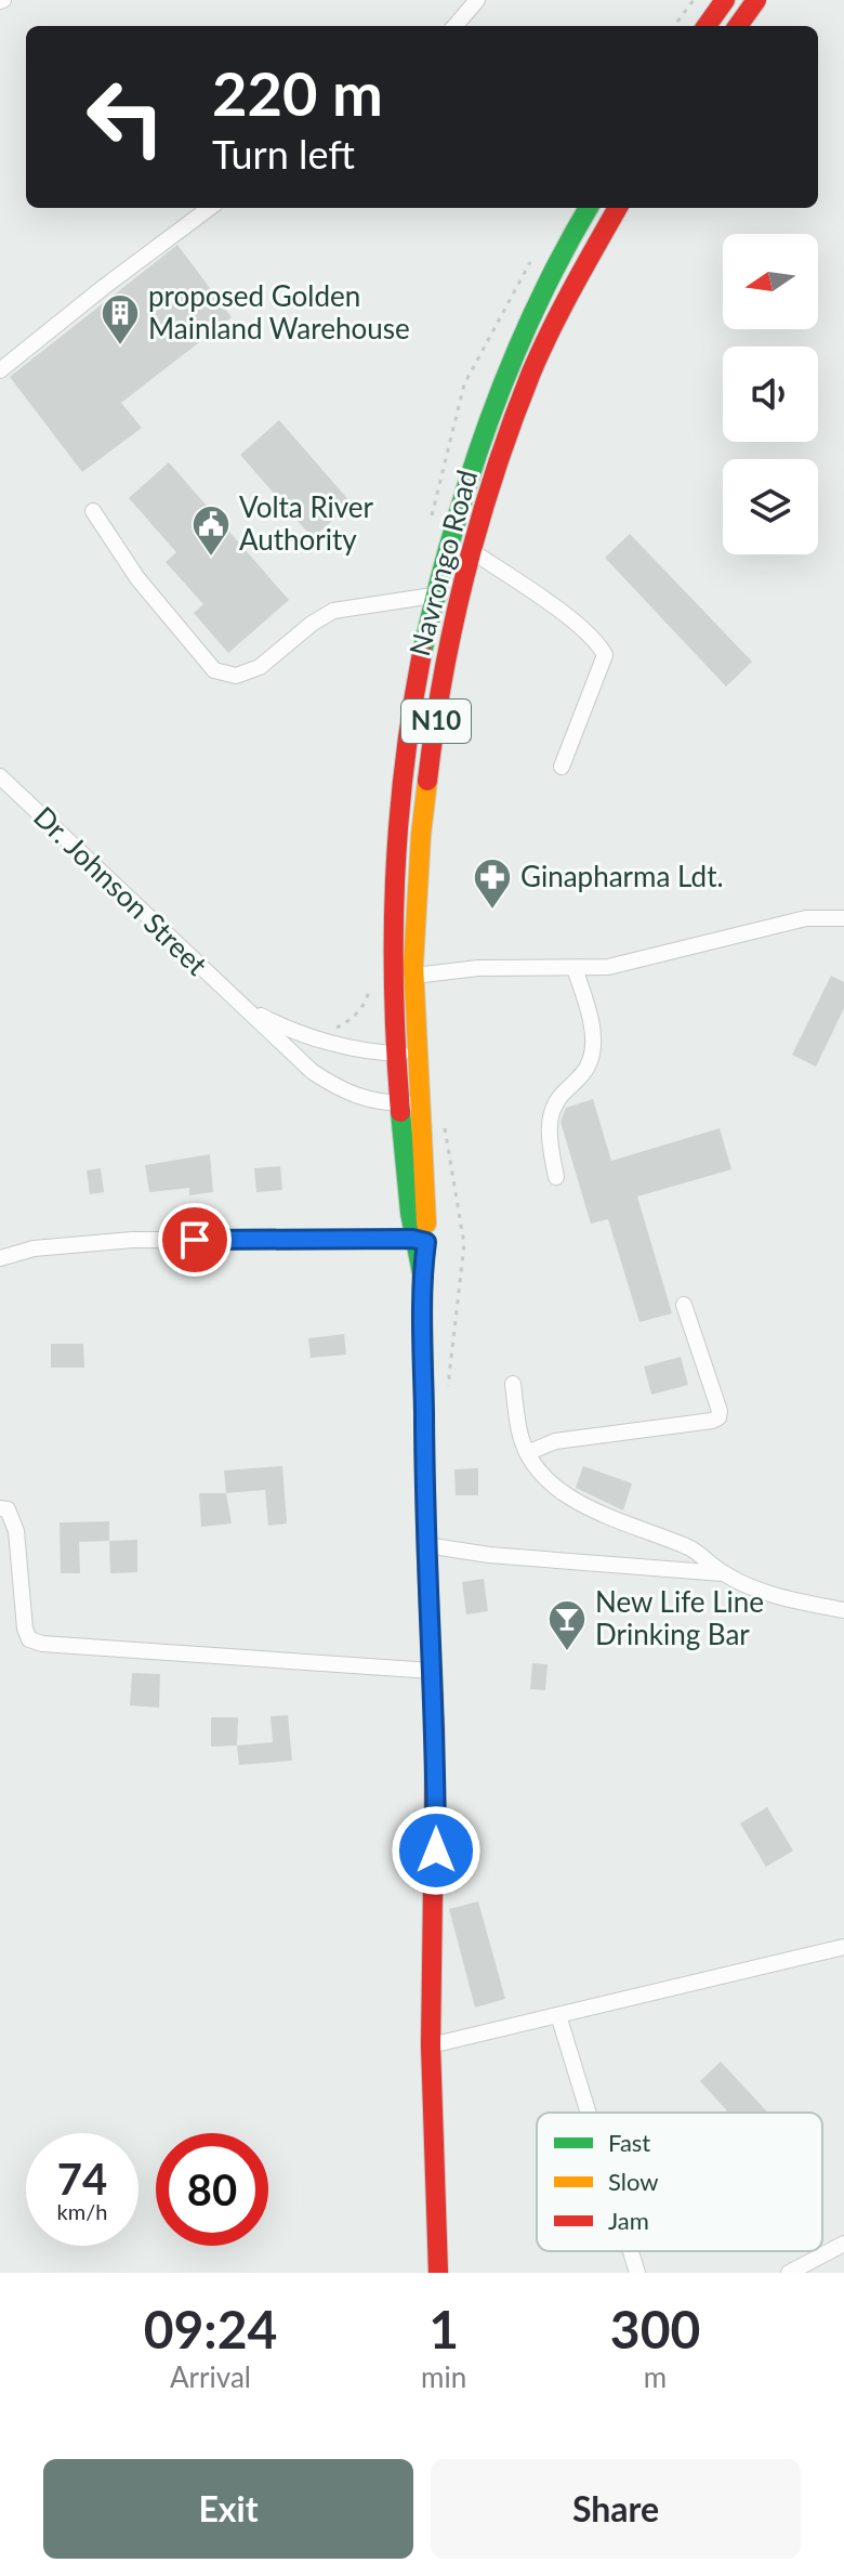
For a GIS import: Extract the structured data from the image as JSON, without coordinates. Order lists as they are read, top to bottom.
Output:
{
  "streets": {
    "highway": ["Navrongo Road", "N10"],
    "street": ["Dr. Johnson Street"]
  },
  "crossings": [
    ["Navrongo Road", "N10"],
    ["Navrongo Road", "Dr. Johnson Street"],
    ["N10", "Dr. Johnson Street"]
  ],
  "places": {
    "building": ["proposed Golden Mainland Warehouse"],
    "public building": ["Volta River Authority"],
    "pharmacy": ["Ginapharma Ldt."],
    "bar": ["New Life Line Drinking Bar"]
  },
  "legend": ["Fast", "Slow", "Jam"],
  "north": "left",
  "page": {
    "turn": ["220 m", "Turn left"],
    "speed": "74 km/h",
    "limit": "80",
    "eta": [
      "09:24",
      "Arrival",
      "1",
      "min",
      "300",
      "m"
    ],
    "buttons": ["Exit", "Share"]
  }
}
